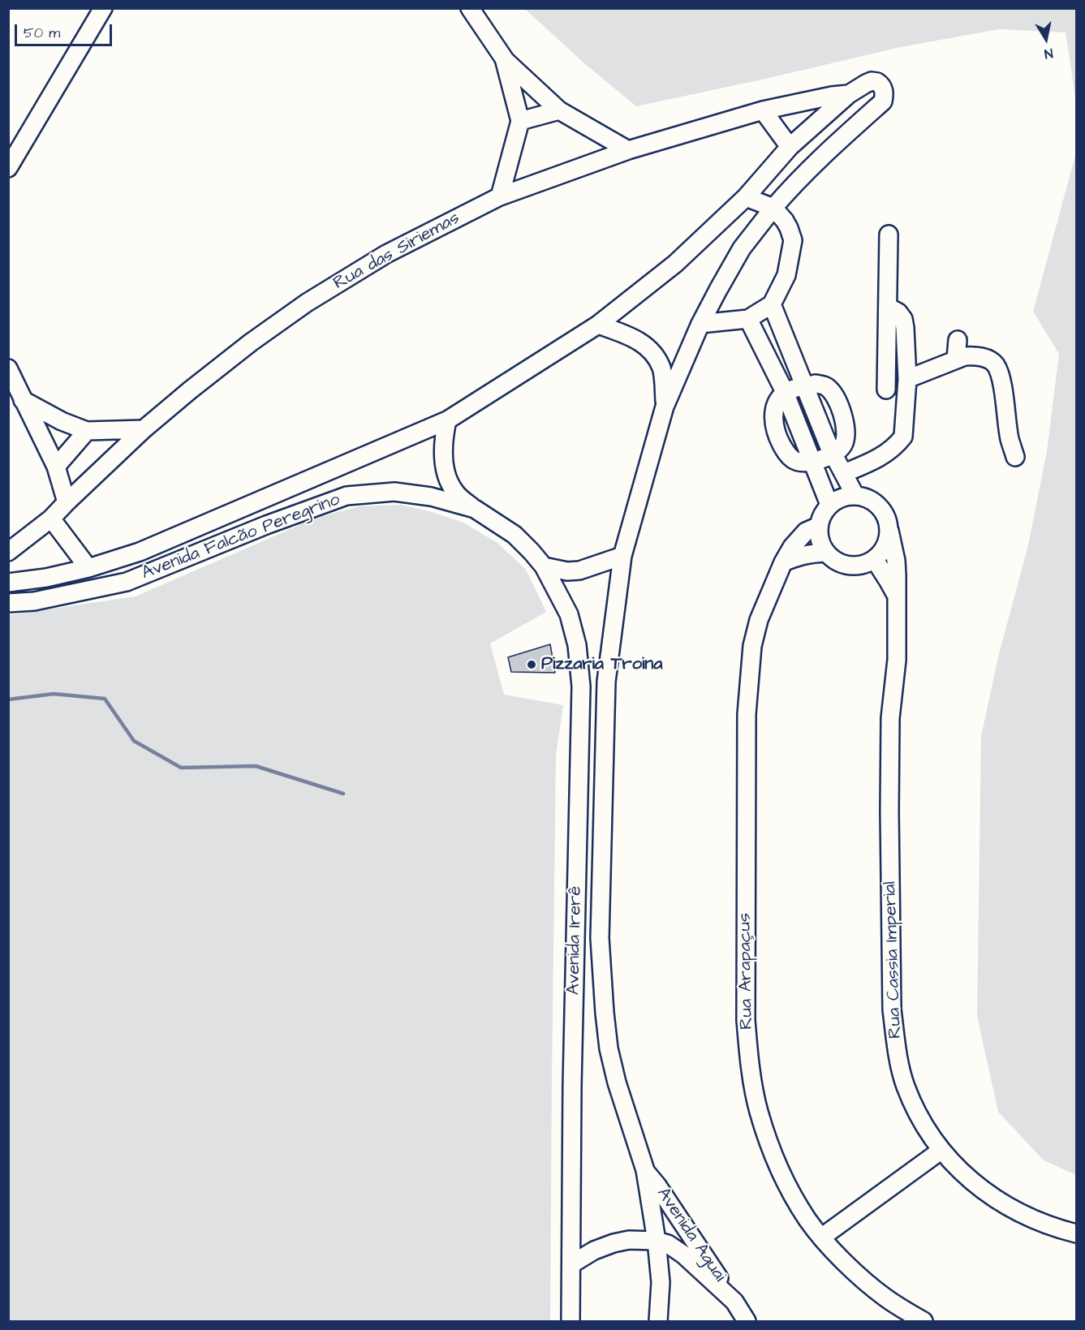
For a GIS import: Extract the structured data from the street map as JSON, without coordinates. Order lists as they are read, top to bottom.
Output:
{
  "streets": {
    "street": [
      "Rua das Siriemas",
      "Avenida Falcão Peregrino",
      "Avenida Irerê",
      "Rua Cassia Imperial",
      "Rua Arapaçus",
      "Avenida Aguai"
    ]
  },
  "crossings": [
    ["Rua das Siriemas", "Avenida Falcão Peregrino"],
    ["Avenida Falcão Peregrino", "Avenida Irerê"],
    ["Avenida Irerê", "Avenida Aguai"],
    ["Rua Cassia Imperial", "Rua Arapaçus"]
  ],
  "places": ["Pizzaria Troina"],
  "scale_bar": "50 m",
  "north": "bottom"
}
